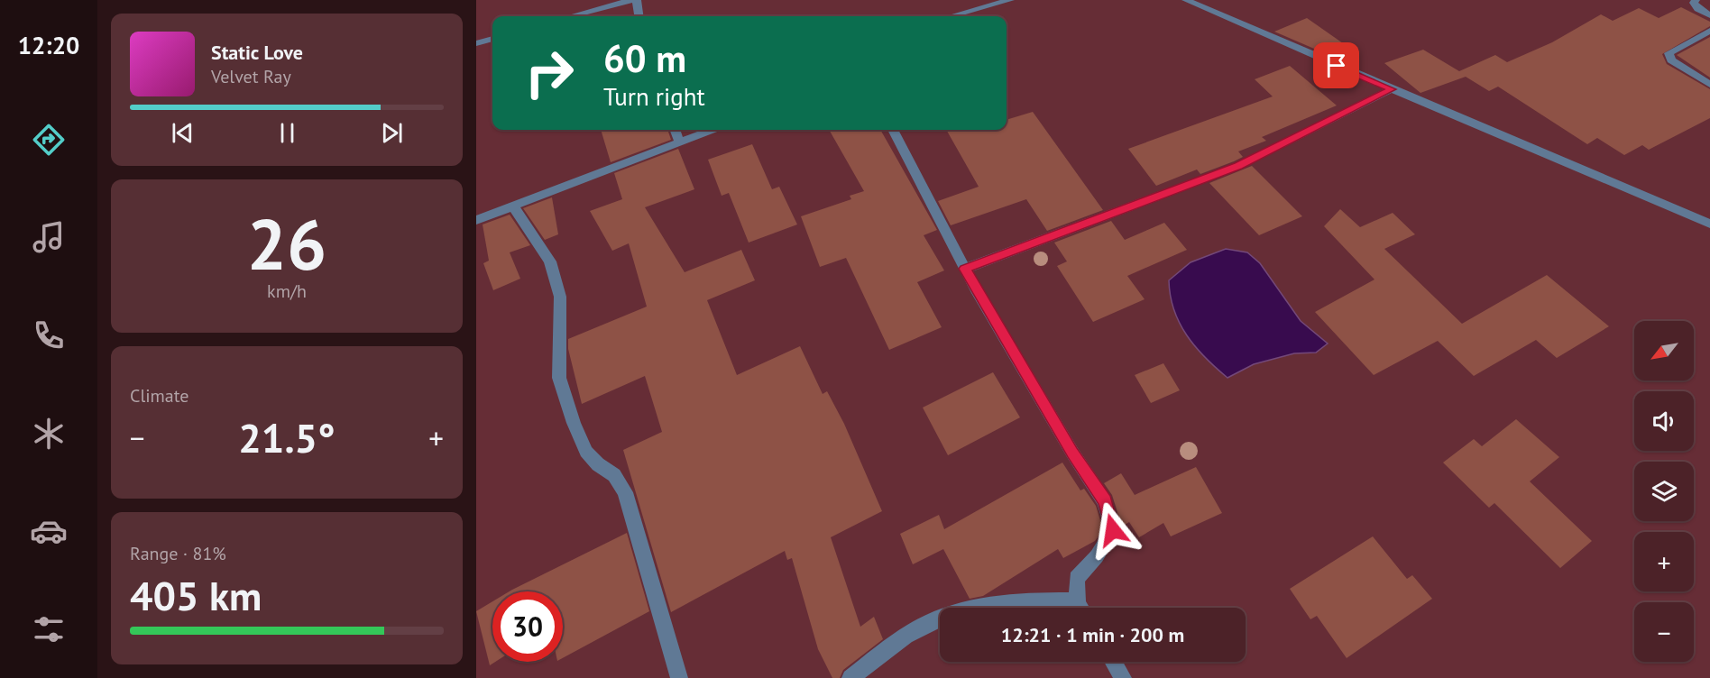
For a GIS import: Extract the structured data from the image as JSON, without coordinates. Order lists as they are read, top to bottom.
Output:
{
  "north": "bottom left",
  "page": {
    "tabs": "12:20",
    "turn": ["60 m", "Turn right"],
    "song": ["Static Love", "Velvet Ray"],
    "tile": [
      ["26", "km/h"],
      "Climate",
      ["Range · 81%", "405 km"]
    ],
    "map_buttons": ["+", "−"],
    "heat": ["−", "21.5°", "+"],
    "limit": "30",
    "trip": "12:21 · 1 min · 200 m"
  }
}
